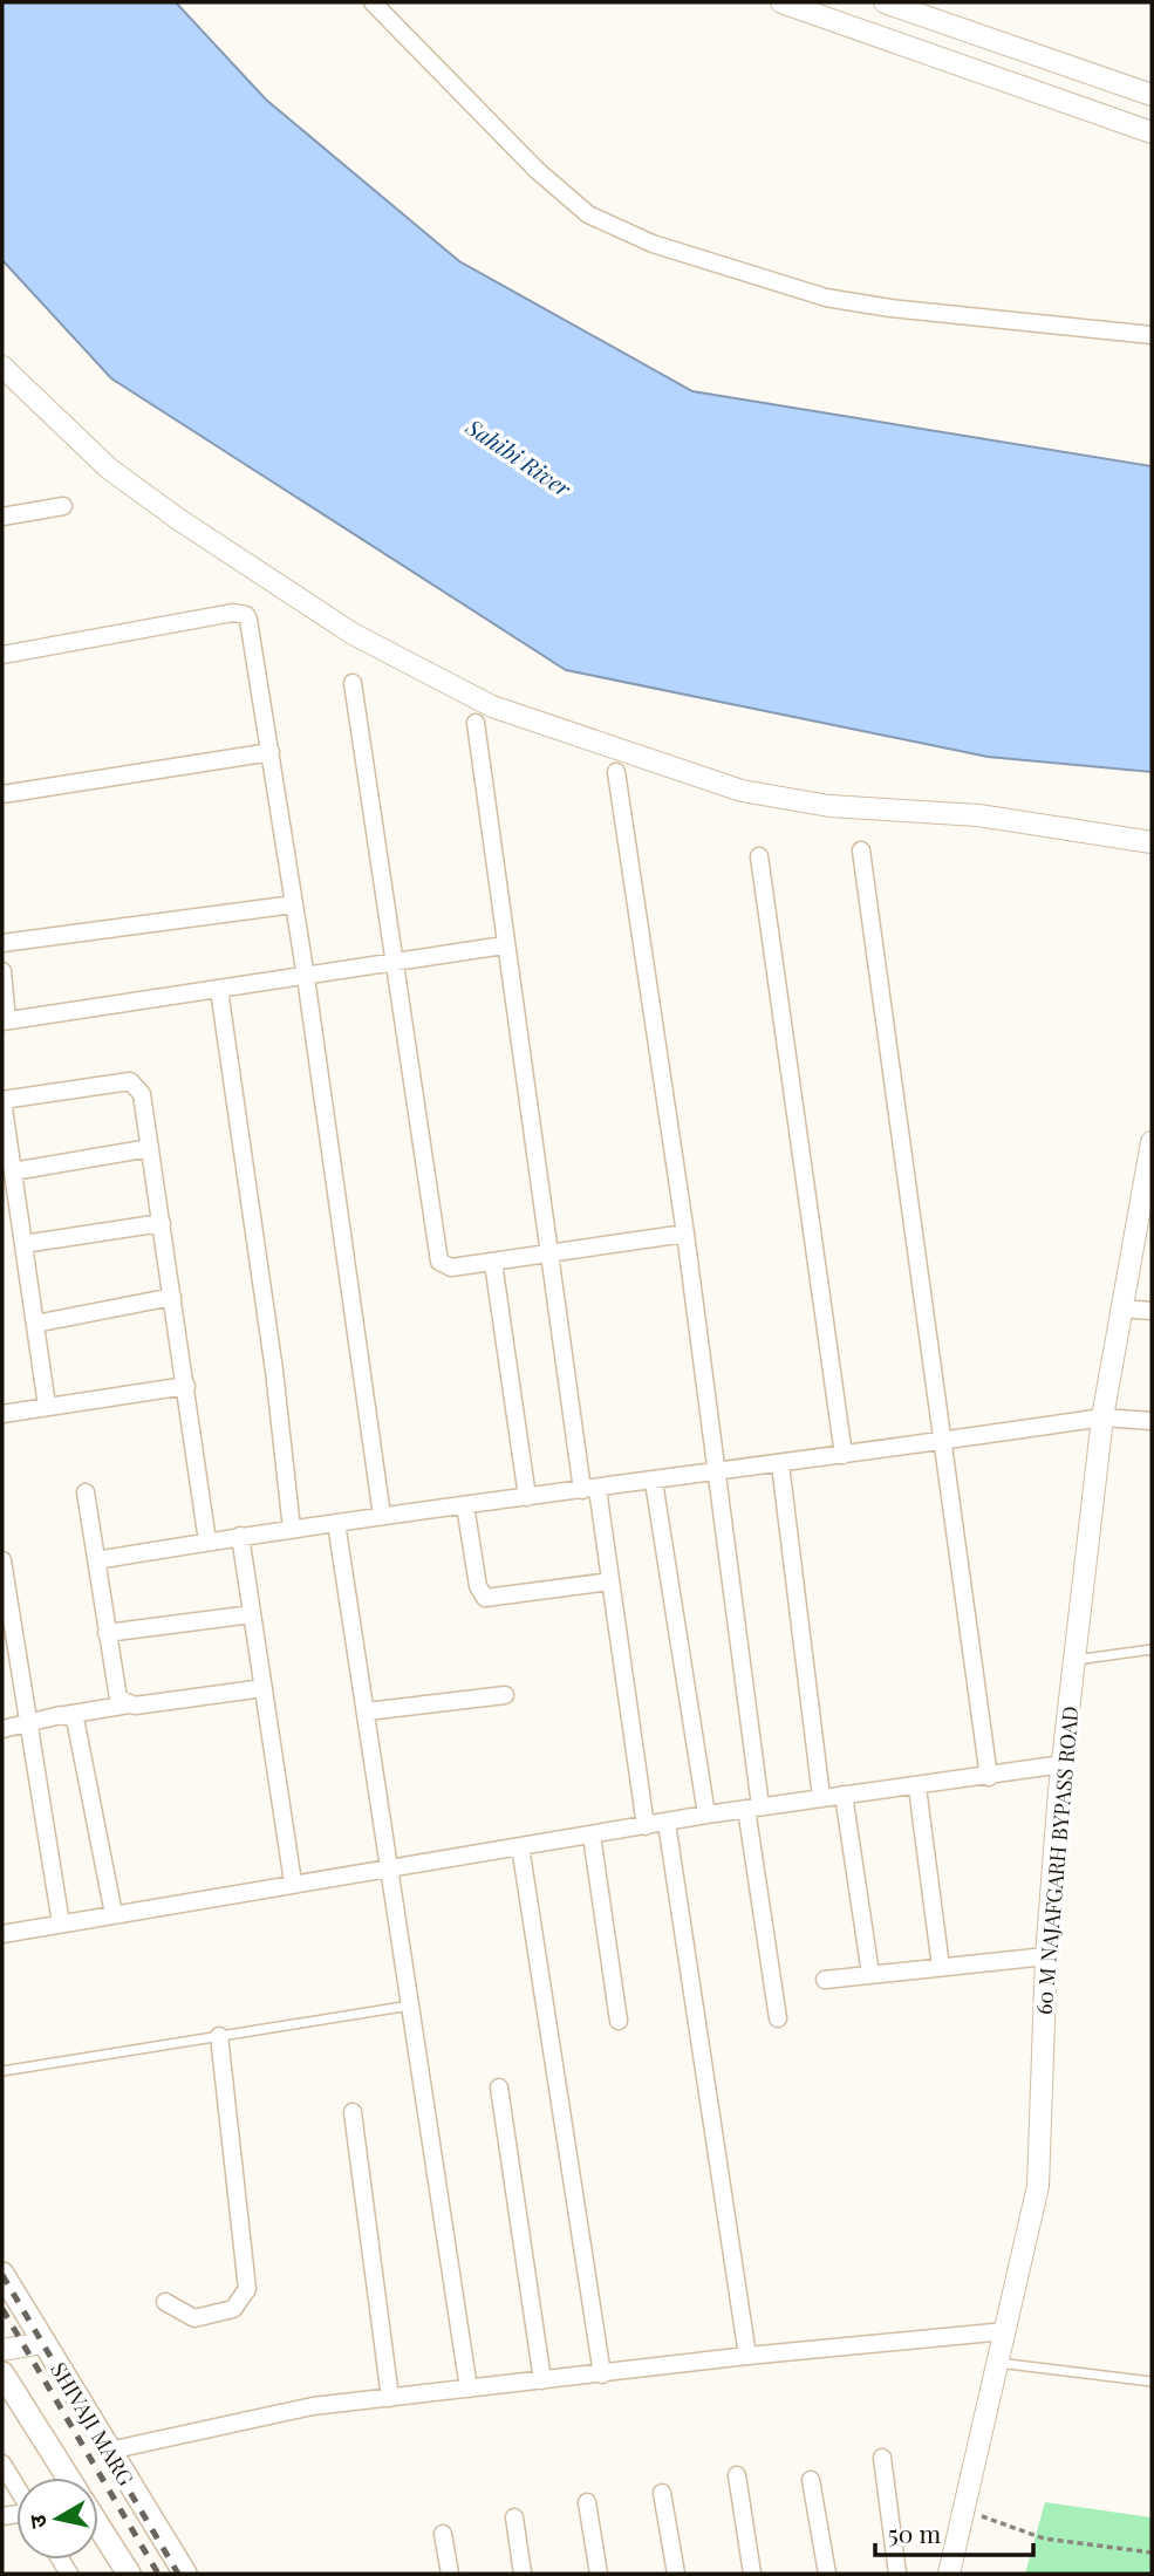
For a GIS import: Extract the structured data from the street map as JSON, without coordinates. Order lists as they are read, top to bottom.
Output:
{
  "streets": {
    "main road": ["SHIVAJI MARG"],
    "street": ["60 M NAJAFGARH BYPASS ROAD"]
  },
  "water": ["Sahibi River"],
  "scale_bar": "50 m",
  "north": "left"
}
